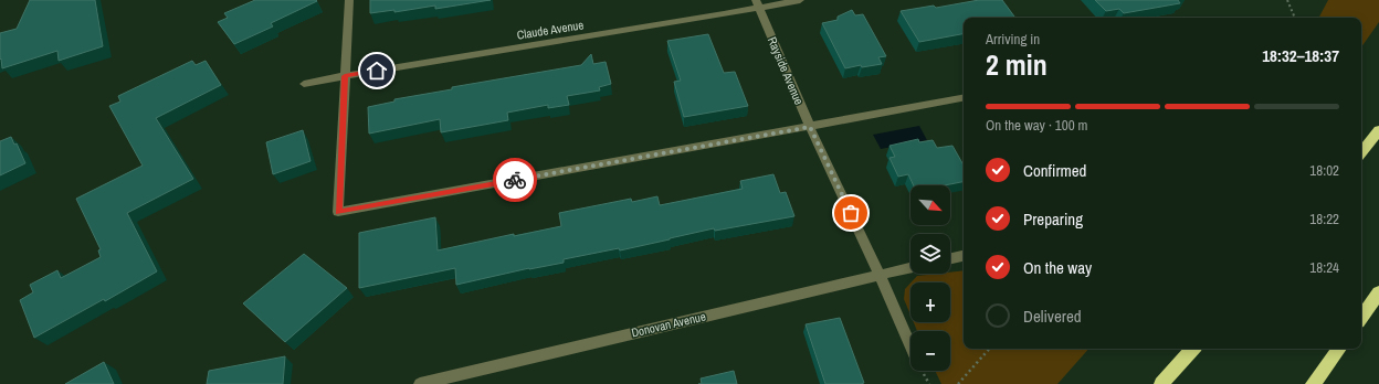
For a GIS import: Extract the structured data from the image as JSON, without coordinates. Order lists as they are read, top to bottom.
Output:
{
  "streets": {
    "street": ["Claude Avenue", "Rayside Avenue", "Donovan Avenue"]
  },
  "crossings": [
    ["Claude Avenue", "Rayside Avenue"],
    ["Rayside Avenue", "Donovan Avenue"]
  ],
  "north": "bottom right",
  "page": {
    "heading": ["2 min", "Arriving in", "18:32–18:37"],
    "bar": "On the way · 100 m",
    "list": [
      ["Confirmed", "18:02"],
      ["Preparing", "18:22"],
      ["On the way", "18:24"],
      "Delivered"
    ],
    "map_buttons": ["+", "−"]
  }
}
